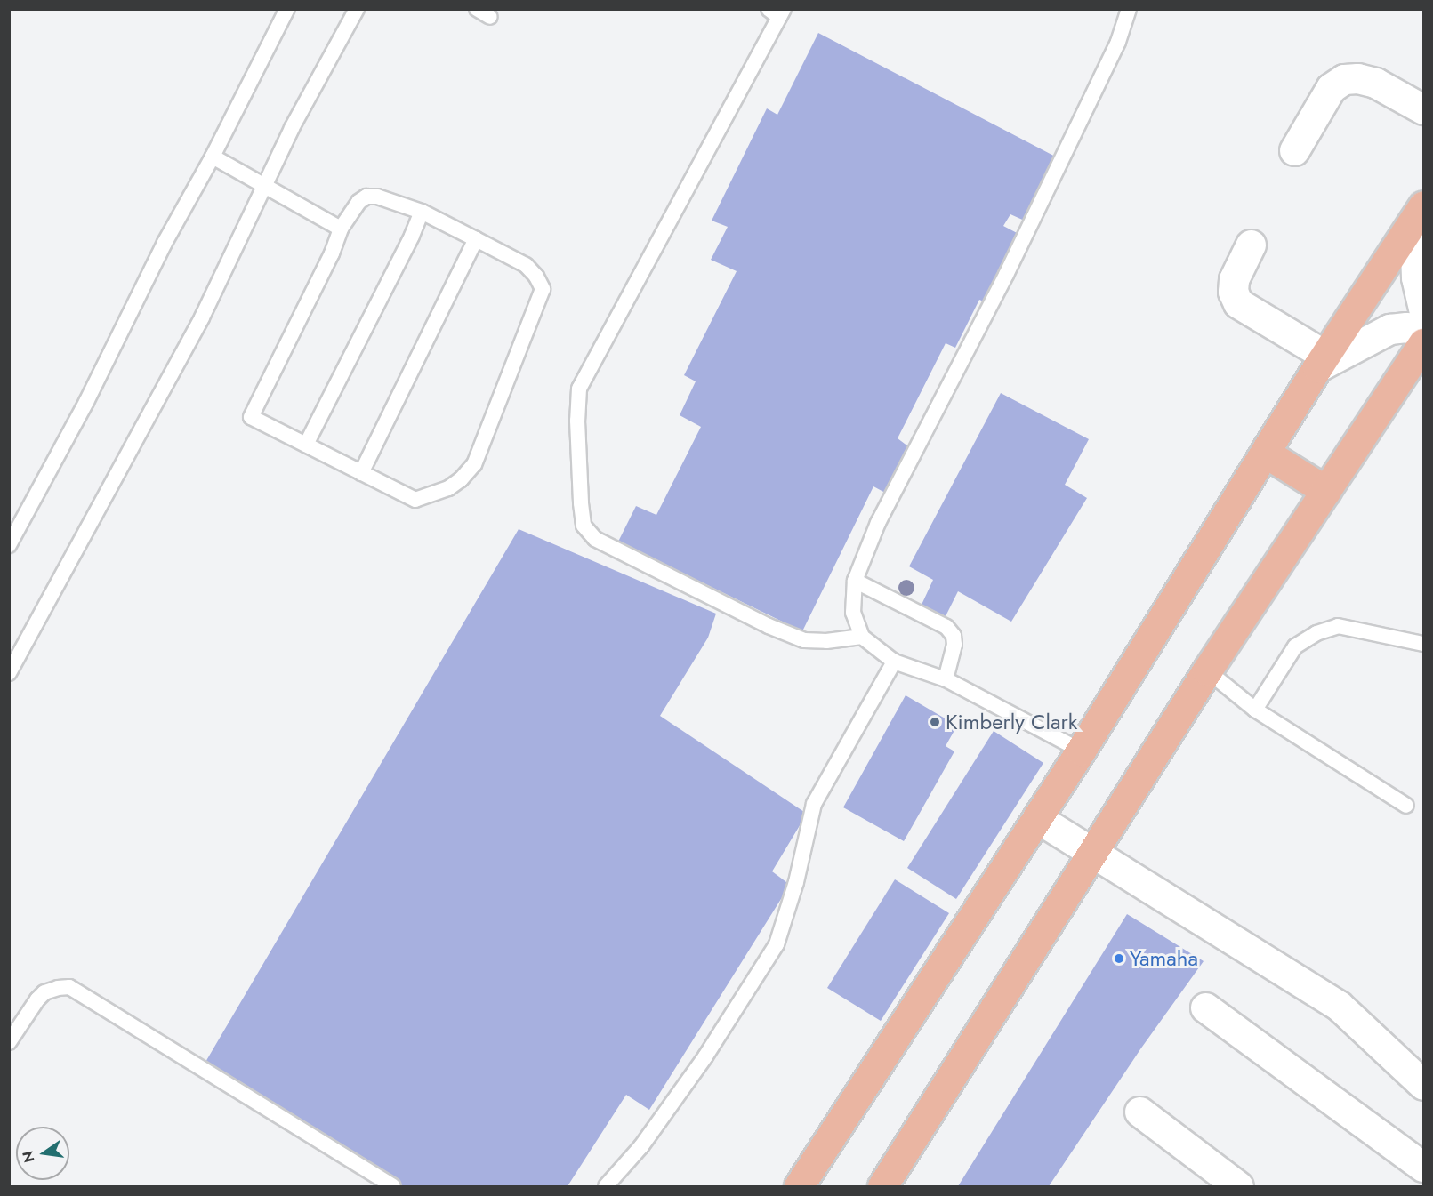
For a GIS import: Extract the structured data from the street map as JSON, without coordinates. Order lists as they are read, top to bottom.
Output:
{
  "places": ["Kimberly Clark", "Yamaha"],
  "north": "left"
}
